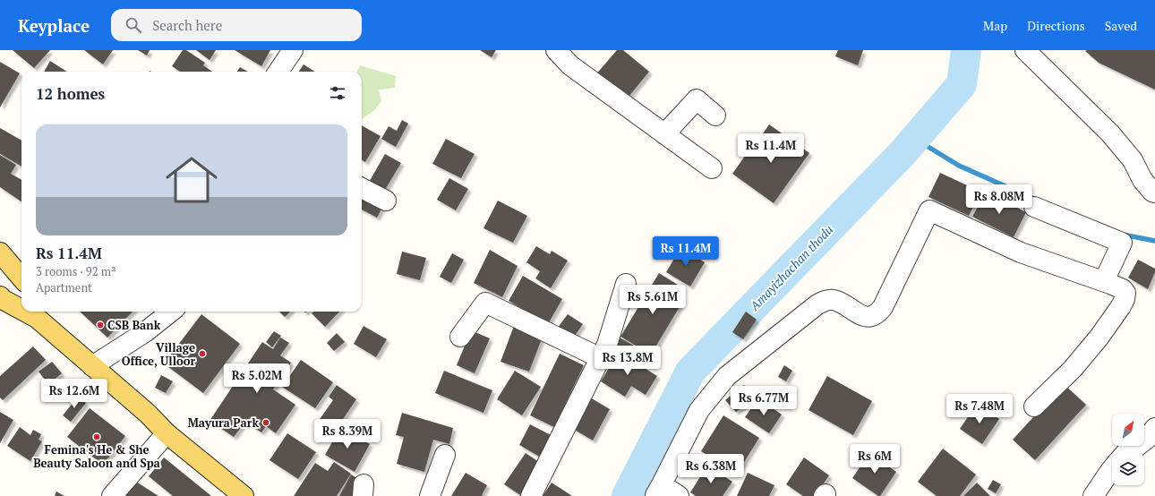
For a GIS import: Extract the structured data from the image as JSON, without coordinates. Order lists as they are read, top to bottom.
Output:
{
  "water": ["Amayizhachan thodu"],
  "places": [
    "CSB Bank",
    "Village Office, Ulloor",
    "Mayura Park",
    "Femina's He & She Beauty Saloon and Spa"
  ],
  "north": "top right",
  "page": {
    "header": "Keyplace",
    "search": "Search here",
    "nav": ["Map", "Directions", "Saved"],
    "heading": "12 homes",
    "list": [
      {
        "name": "Rs 11.4M",
        "note": "3 rooms · 92 m² · Apartment"
      }
    ],
    "price": [
      "Rs 11.4M",
      "Rs 8.08M",
      "Rs 11.4M",
      "Rs 5.61M",
      "Rs 13.8M",
      "Rs 5.02M",
      "Rs 12.6M",
      "Rs 6.77M",
      "Rs 7.48M",
      "Rs 8.39M",
      "Rs 6M",
      "Rs 6.38M"
    ]
  }
}
